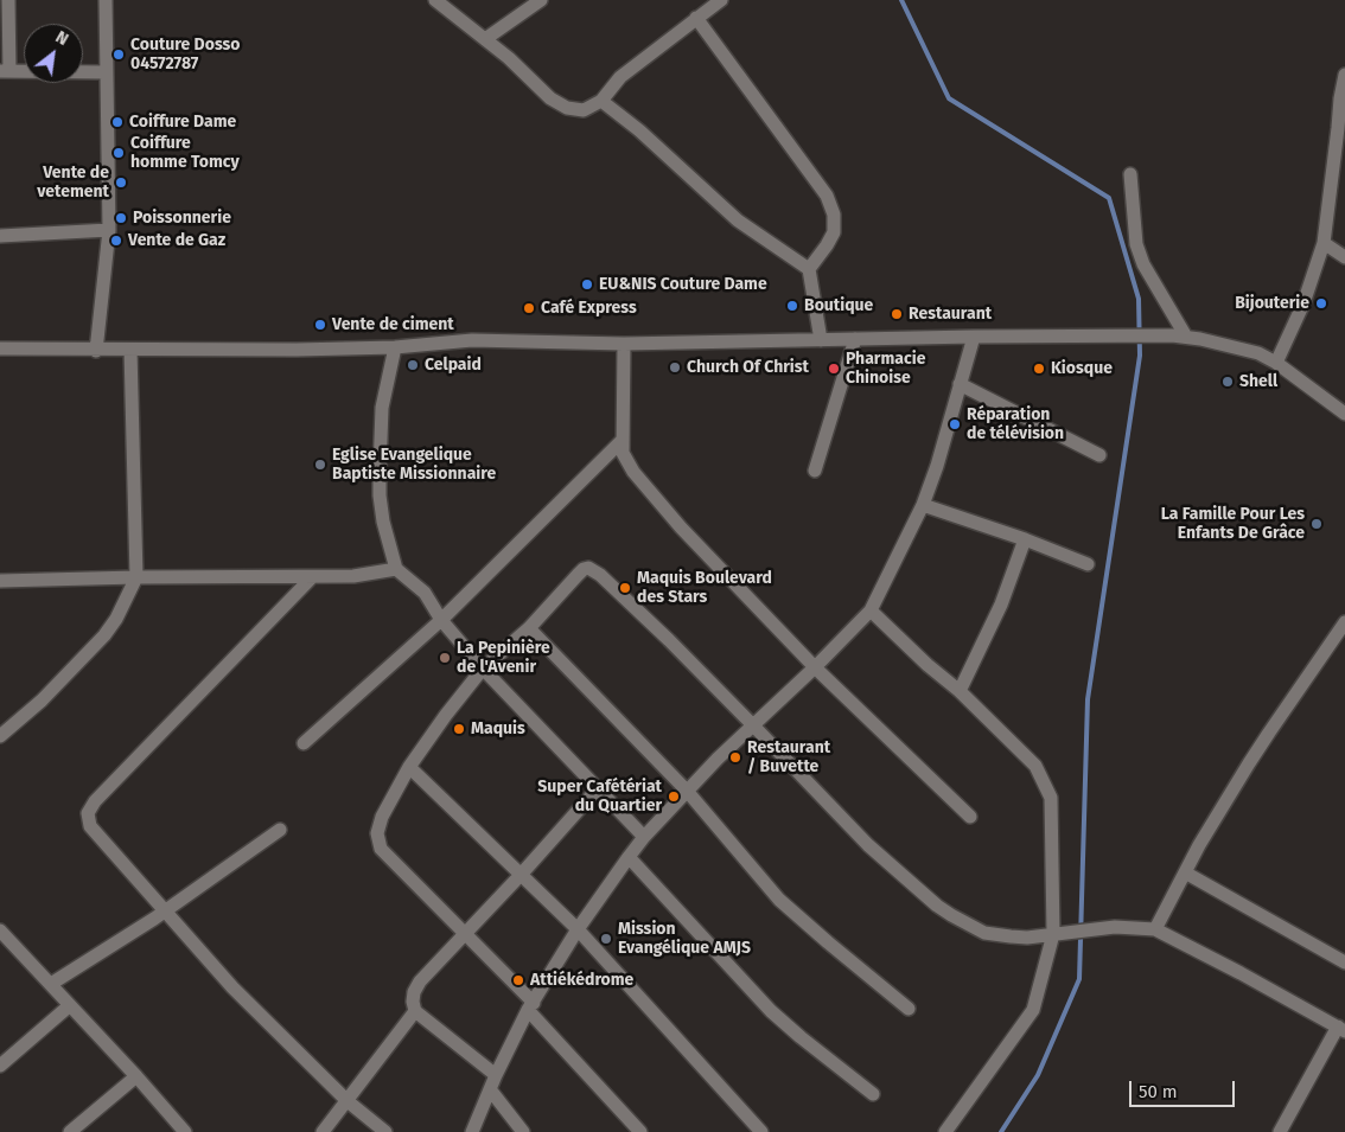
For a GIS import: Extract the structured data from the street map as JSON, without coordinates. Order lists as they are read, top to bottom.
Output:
{
  "places": [
    "Couture Dosso 04572787",
    "Coiffure Dame",
    "Coiffure homme Tomcy",
    "Vente de vetement",
    "Poissonnerie",
    "Vente de Gaz",
    "EU&NIS Couture Dame",
    "Bijouterie",
    "Boutique",
    "Café Express",
    "Restaurant",
    "Vente de ciment",
    "Celpaid",
    "Church Of Christ",
    "Pharmacie Chinoise",
    "Kiosque",
    "Shell",
    "Réparation de télévision",
    "Eglise Evangelique Baptiste Missionnaire",
    "La Famille Pour Les Enfants De Grâce",
    "Maquis Boulevard des Stars",
    "La Pepinière de l'Avenir",
    "Maquis",
    "Restaurant / Buvette",
    "Super Cafétériat du Quartier",
    "Mission Evangélique AMJS",
    "Attiékédrome"
  ],
  "scale_bar": "50 m",
  "north": "top right"
}
